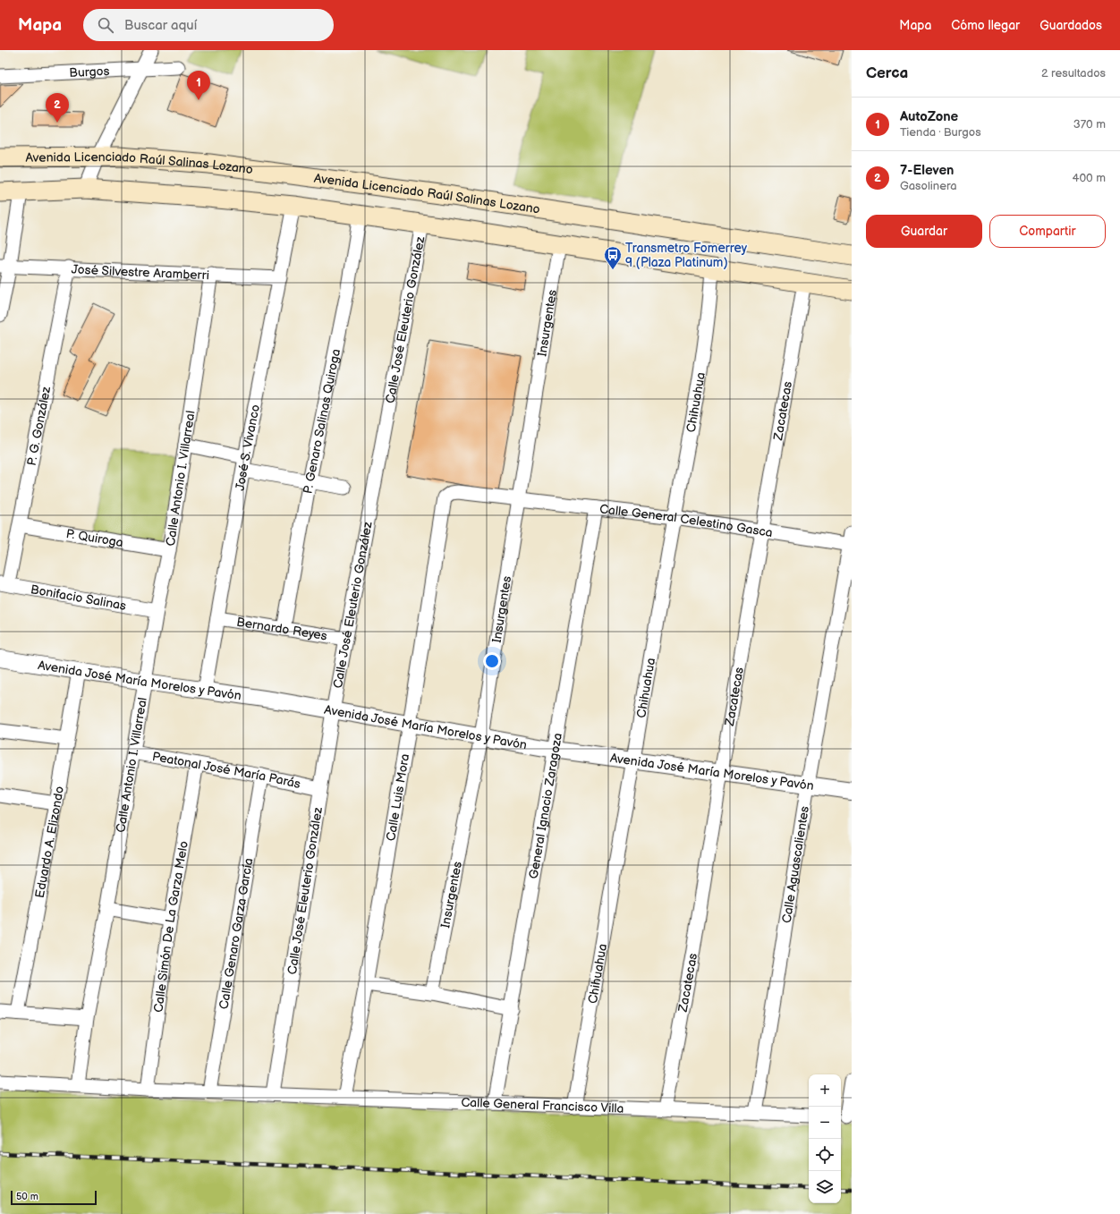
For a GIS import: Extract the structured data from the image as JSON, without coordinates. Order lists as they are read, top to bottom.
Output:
{
  "streets": {
    "main road": ["Avenida Licenciado Raúl Salinas Lozano"],
    "street": [
      "Burgos",
      "José Silvestre Aramberri",
      "Calle José Eleuterio González",
      "Insurgentes",
      "Chihuahua",
      "Zacatecas",
      "P. Genaro Salinas Quiroga",
      "P. G. González",
      "José S. Vivanco",
      "Calle Antonio I. Villarreal",
      "Calle General Celestino Gasca",
      "P. Quiroga",
      "Bonifacio Salinas",
      "Bernardo Reyes",
      "Avenida José María Morelos y Pavón",
      "Peatonal José María Parás",
      "Calle Luis Mora",
      "General Ignacio Zaragoza",
      "Eduardo A. Elizondo",
      "Calle Aguascalientes",
      "Calle Simón De La Garza Melo",
      "Calle Genaro Garza García",
      "Calle General Francisco Villa"
    ]
  },
  "crossings": [
    ["José Silvestre Aramberri", "P. G. González"],
    ["José Silvestre Aramberri", "José S. Vivanco"],
    ["José Silvestre Aramberri", "Calle Antonio I. Villarreal"],
    ["Calle José Eleuterio González", "Bernardo Reyes"],
    ["Calle José Eleuterio González", "Avenida José María Morelos y Pavón"],
    ["Calle José Eleuterio González", "Peatonal José María Parás"],
    ["Calle José Eleuterio González", "Calle General Francisco Villa"],
    ["Insurgentes", "Calle General Celestino Gasca"],
    ["Insurgentes", "Avenida José María Morelos y Pavón"],
    ["Chihuahua", "Calle General Celestino Gasca"],
    ["Chihuahua", "Avenida José María Morelos y Pavón"],
    ["Chihuahua", "Calle General Francisco Villa"],
    ["Zacatecas", "Calle General Celestino Gasca"],
    ["Zacatecas", "Avenida José María Morelos y Pavón"],
    ["Zacatecas", "Calle General Francisco Villa"],
    ["P. Genaro Salinas Quiroga", "Bernardo Reyes"],
    ["P. G. González", "P. Quiroga"],
    ["P. G. González", "Bonifacio Salinas"],
    ["José S. Vivanco", "Bernardo Reyes"],
    ["José S. Vivanco", "Avenida José María Morelos y Pavón"],
    ["Calle Antonio I. Villarreal", "P. Quiroga"],
    ["Calle Antonio I. Villarreal", "Bonifacio Salinas"],
    ["Calle Antonio I. Villarreal", "Avenida José María Morelos y Pavón"],
    ["Calle Antonio I. Villarreal", "Peatonal José María Parás"],
    ["Calle Antonio I. Villarreal", "Calle General Francisco Villa"],
    ["Calle General Celestino Gasca", "Calle Luis Mora"],
    ["Calle General Celestino Gasca", "General Ignacio Zaragoza"],
    ["Calle General Celestino Gasca", "Calle Aguascalientes"],
    ["Avenida José María Morelos y Pavón", "Calle Luis Mora"],
    ["Avenida José María Morelos y Pavón", "General Ignacio Zaragoza"],
    ["Avenida José María Morelos y Pavón", "Eduardo A. Elizondo"],
    ["Avenida José María Morelos y Pavón", "Calle Aguascalientes"],
    ["Peatonal José María Parás", "Calle Simón De La Garza Melo"],
    ["Peatonal José María Parás", "Calle Genaro Garza García"],
    ["Calle Luis Mora", "Calle General Francisco Villa"],
    ["General Ignacio Zaragoza", "Calle General Francisco Villa"],
    ["Calle Aguascalientes", "Calle General Francisco Villa"],
    ["Calle Simón De La Garza Melo", "Calle General Francisco Villa"],
    ["Calle Genaro Garza García", "Calle General Francisco Villa"]
  ],
  "places": {
    "bus stop": ["Transmetro Fomerrey 9 (Plaza Platinum)"]
  },
  "scale_bar": "50 m",
  "page": {
    "header": "Mapa",
    "search": "Buscar aquí",
    "nav": ["Mapa", "Cómo llegar", "Guardados"],
    "heading": ["Cerca", "2 resultados"],
    "pins": ["1", "2"],
    "list": [
      {
        "mark": "1",
        "name": "AutoZone",
        "note": "Tienda · Burgos",
        "value": "370 m"
      },
      {
        "mark": "2",
        "name": "7-Eleven",
        "note": "Gasolinera",
        "value": "400 m"
      }
    ],
    "buttons": ["Guardar", "Compartir"],
    "map_buttons": ["+", "−"],
    "scale": "50 m"
  }
}
